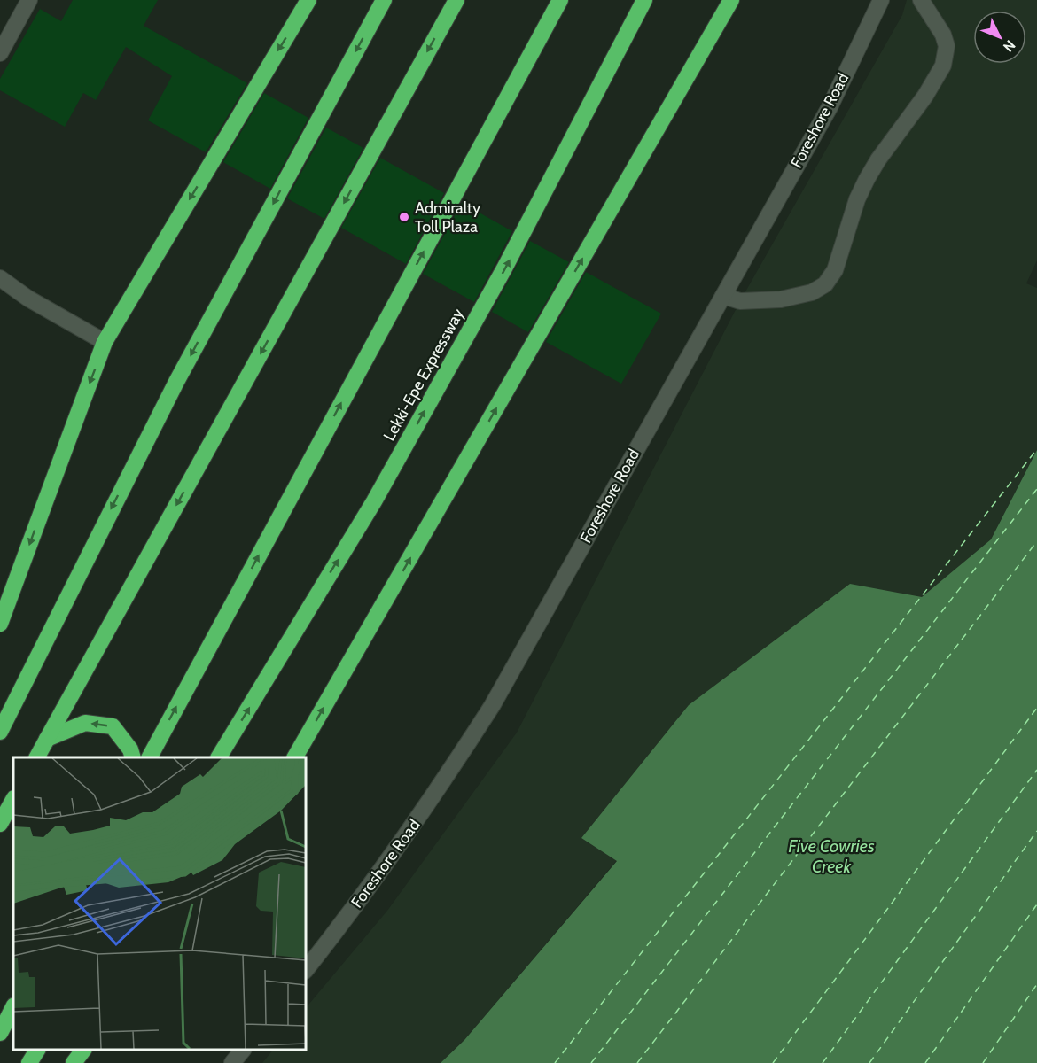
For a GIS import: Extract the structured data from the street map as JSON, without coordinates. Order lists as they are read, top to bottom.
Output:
{
  "streets": {
    "highway": ["Lekki-Epe Expressway"],
    "street": ["Foreshore Road"]
  },
  "water": ["Five Cowries Creek"],
  "places": ["Admiralty Toll Plaza"],
  "north": "bottom right"
}
